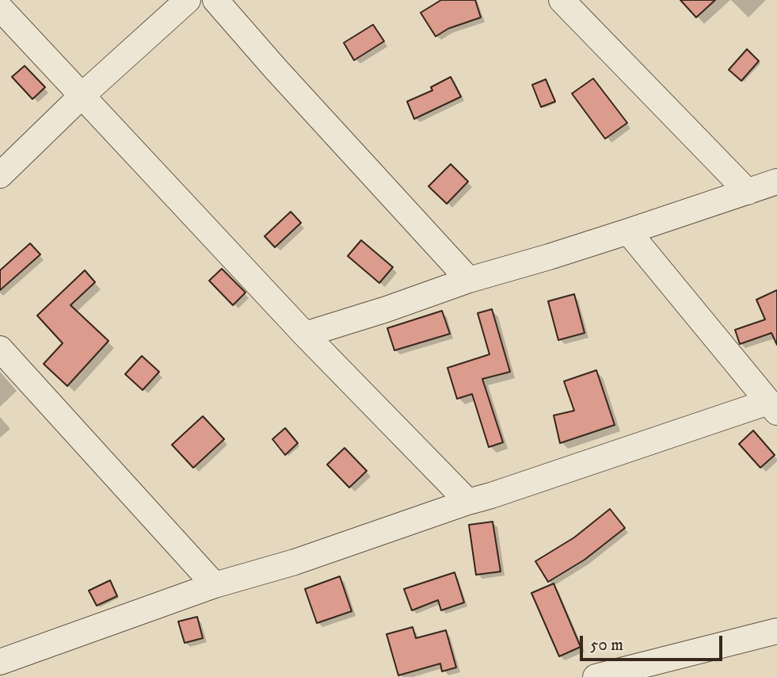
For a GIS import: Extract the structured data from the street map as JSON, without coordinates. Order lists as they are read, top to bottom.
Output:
{
  "scale_bar": "50 m"
}
